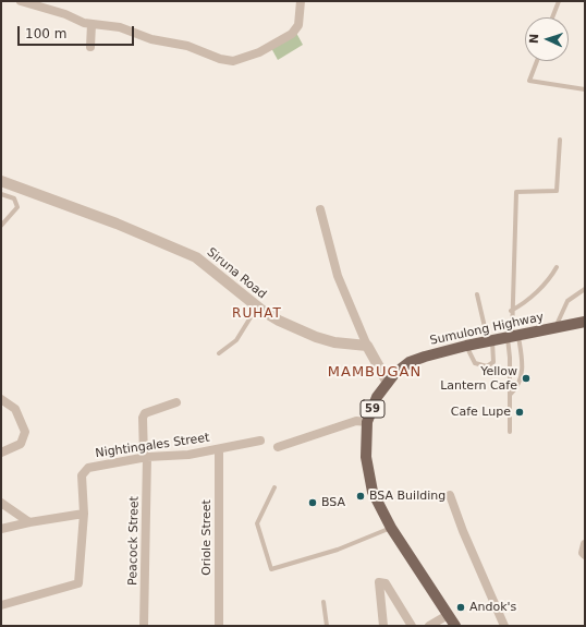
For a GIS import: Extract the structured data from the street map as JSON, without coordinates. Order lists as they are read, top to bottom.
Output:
{
  "streets": {
    "main road": ["Sumulong Highway", "59"],
    "street": [
      "Siruna Road",
      "Nightingales Street",
      "Oriole Street",
      "Peacock Street"
    ]
  },
  "crossings": [
    ["Nightingales Street", "Oriole Street"],
    ["Nightingales Street", "Peacock Street"]
  ],
  "districts": ["RUHAT", "MAMBUGAN"],
  "places": [
    "Yellow Lantern Cafe",
    "Cafe Lupe",
    "BSA Building",
    "BSA",
    "Andok's"
  ],
  "scale_bar": "100 m",
  "north": "left"
}
